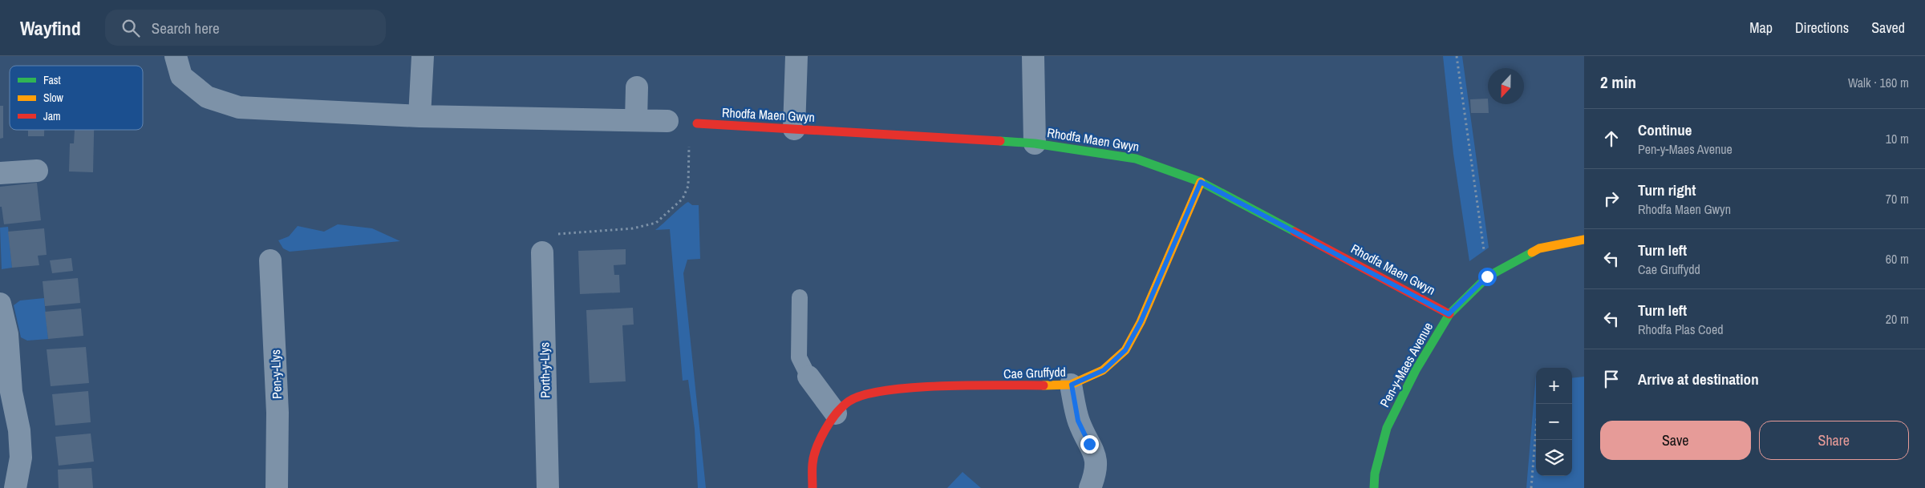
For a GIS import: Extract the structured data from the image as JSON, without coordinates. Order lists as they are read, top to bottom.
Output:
{
  "streets": {
    "street": [
      "Rhodfa Maen Gwyn",
      "Pen-y-Maes Avenue",
      "Porth-y-Llys",
      "Cae Gruffydd",
      "Pen-y-Llys"
    ]
  },
  "crossings": [
    ["Rhodfa Maen Gwyn", "Pen-y-Maes Avenue"],
    ["Rhodfa Maen Gwyn", "Cae Gruffydd"]
  ],
  "legend": ["Fast", "Slow", "Jam"],
  "north": "bottom",
  "page": {
    "header": "Wayfind",
    "search": "Search here",
    "nav": ["Map", "Directions", "Saved"],
    "heading": ["2 min", "Walk · 160 m"],
    "list": [
      ["Continue", "Pen-y-Maes Avenue", "10 m"],
      ["Turn right", "Rhodfa Maen Gwyn", "70 m"],
      ["Turn left", "Cae Gruffydd", "60 m"],
      ["Turn left", "Rhodfa Plas Coed", "20 m"],
      "Arrive at destination"
    ],
    "map_buttons": ["+", "−"],
    "buttons": ["Save", "Share"]
  }
}
